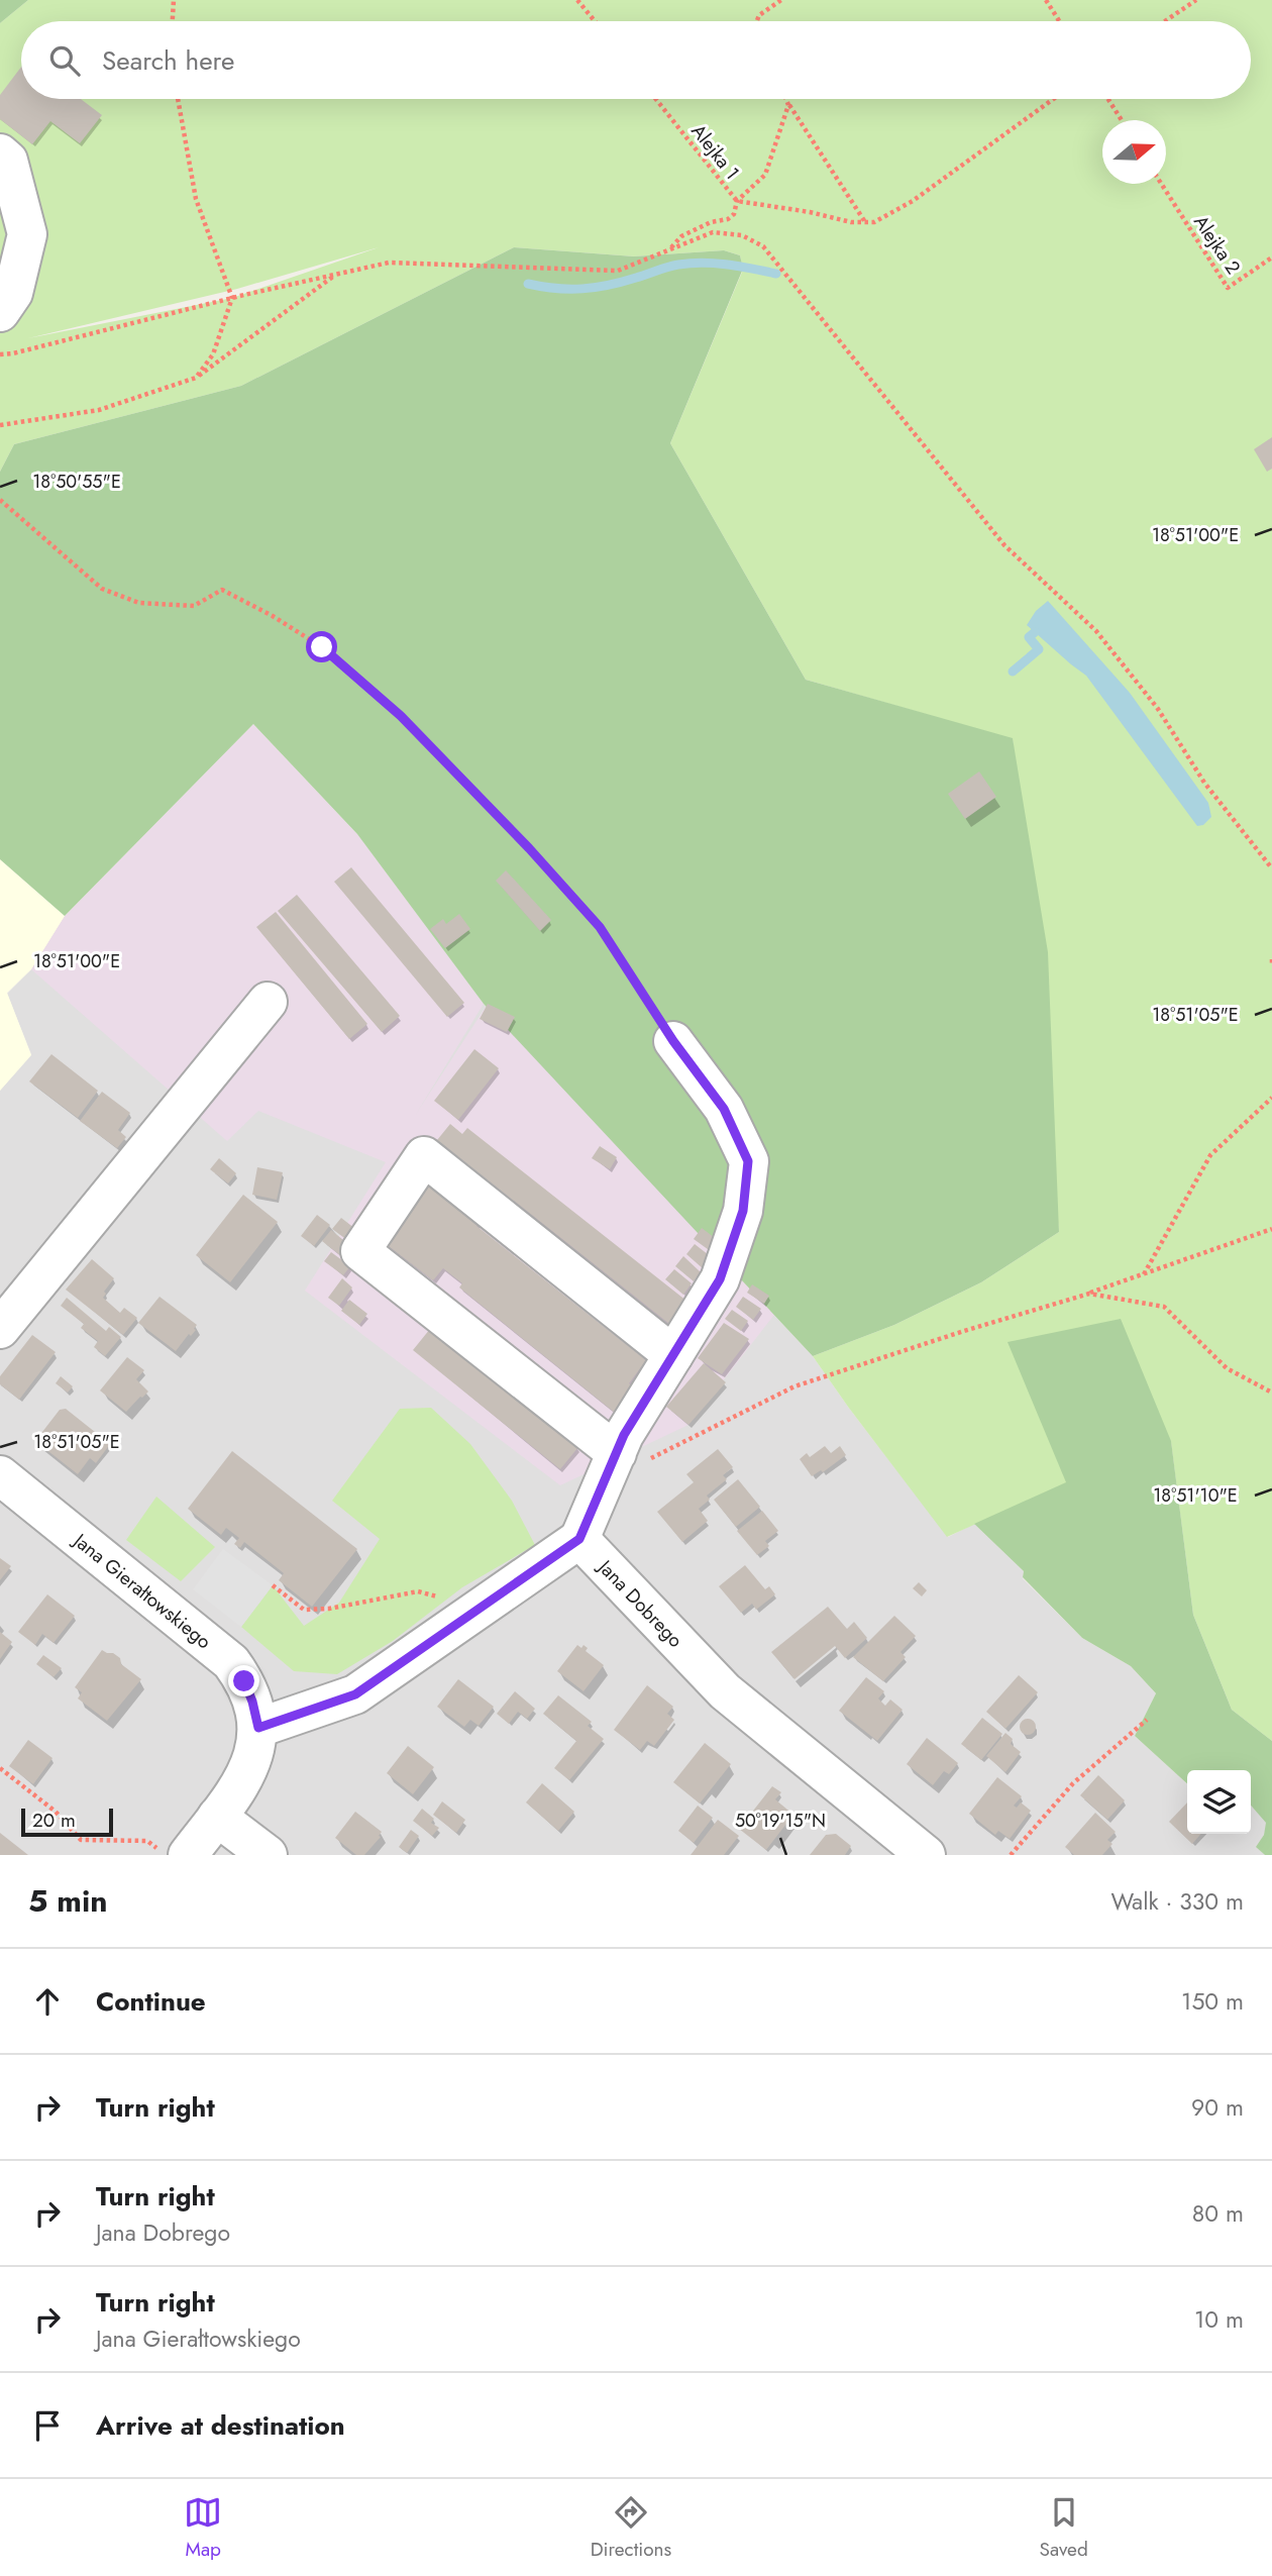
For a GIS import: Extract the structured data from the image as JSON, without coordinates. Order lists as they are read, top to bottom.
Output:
{
  "streets": {
    "street": ["Jana Gierałtowskiego", "Jana Dobrego"],
    "path": ["Alejka 1", "Alejka 2"]
  },
  "scale_bar": "20 m",
  "north": "right",
  "page": {
    "search": "Search here",
    "scale": "20 m",
    "heading": ["5 min", "Walk · 330 m"],
    "list": [
      ["Continue", "150 m"],
      ["Turn right", "90 m"],
      ["Turn right", "Jana Dobrego", "80 m"],
      ["Turn right", "Jana Gierałtowskiego", "10 m"],
      "Arrive at destination"
    ],
    "nav": ["Map", "Directions", "Saved"]
  },
  "coordinates": [
    "18°50'55\"E",
    "18°51'00\"E",
    "18°51'05\"E",
    "18°51'10\"E",
    "50°19'15\"N"
  ]
}
